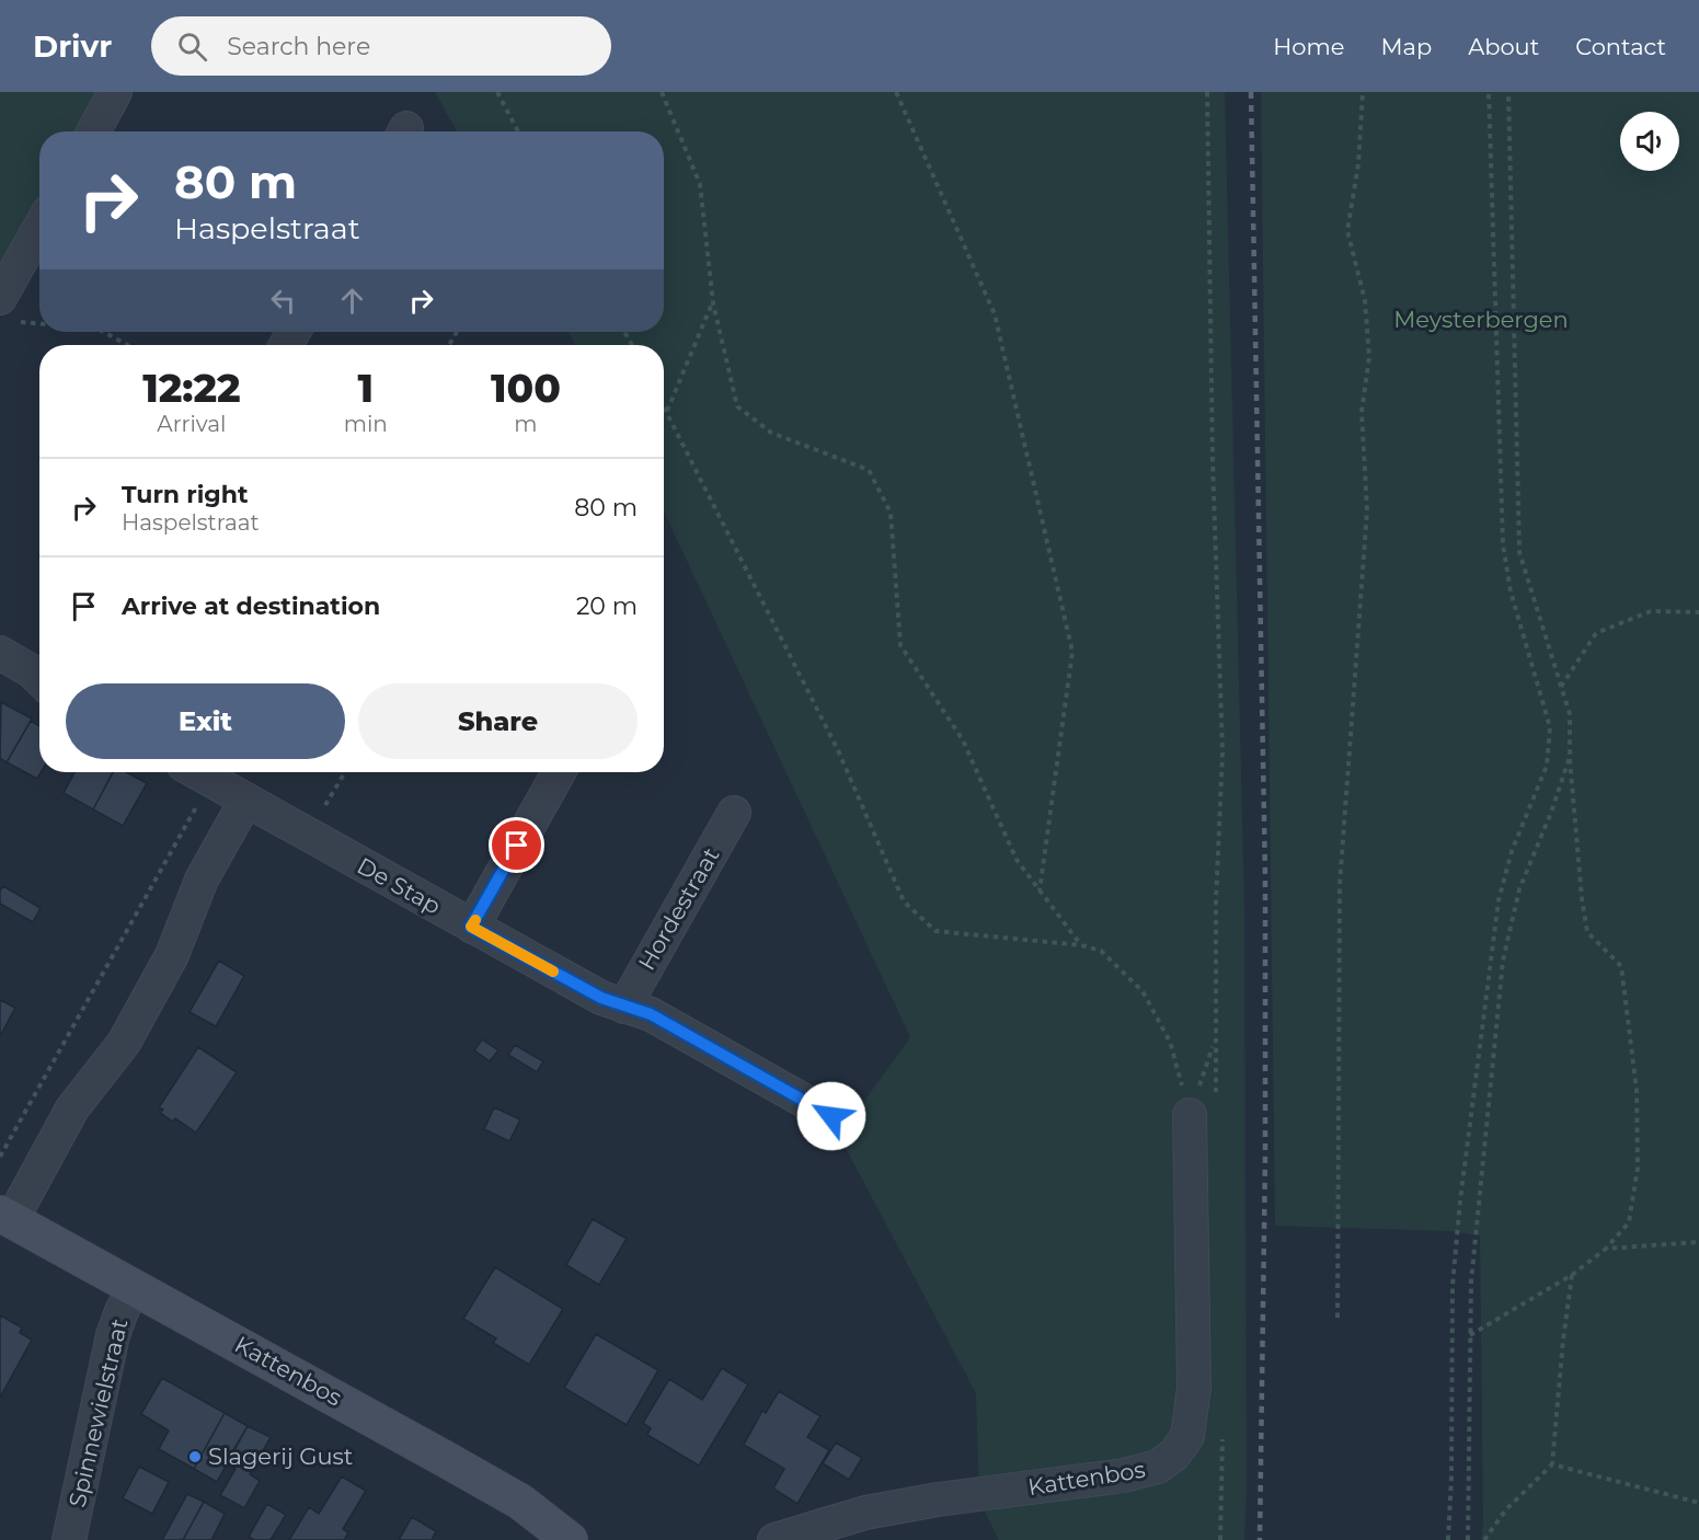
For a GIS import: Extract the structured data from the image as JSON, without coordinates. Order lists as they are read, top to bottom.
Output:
{
  "streets": {
    "main road": ["Kattenbos"],
    "street": ["De Stap", "Hordestraat", "Spinnewielstraat"]
  },
  "crossings": [
    ["De Stap", "Hordestraat"],
    ["Kattenbos", "Spinnewielstraat"]
  ],
  "parks": ["Meysterbergen"],
  "places": ["Slagerij Gust"],
  "page": {
    "header": "Drivr",
    "search": "Search here",
    "nav": [
      "Home",
      "Map",
      "About",
      "Contact"
    ],
    "turn": ["80 m", "Haspelstraat"],
    "eta": [
      "12:22",
      "Arrival",
      "1",
      "min",
      "100",
      "m"
    ],
    "list": [
      {
        "name": "Turn right",
        "note": "Haspelstraat",
        "value": "80 m"
      },
      {
        "name": "Arrive at destination",
        "value": "20 m"
      }
    ],
    "buttons": ["Exit", "Share"]
  }
}
